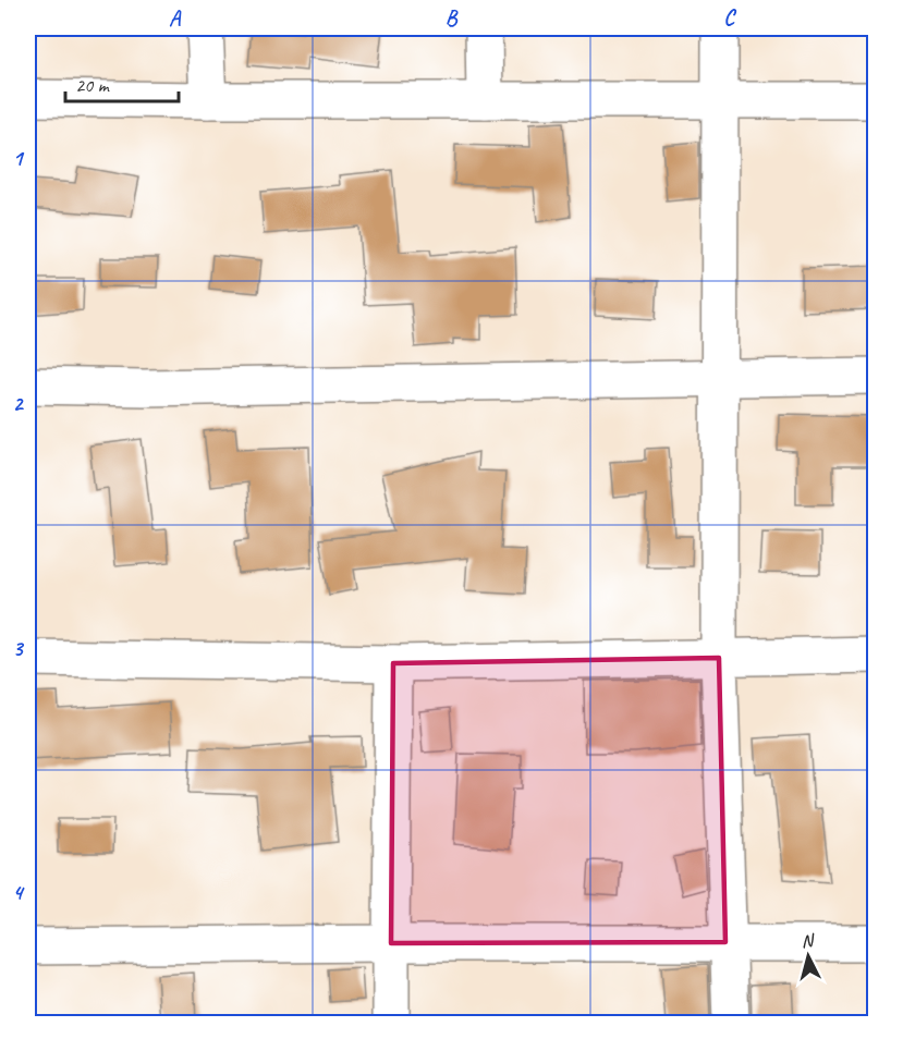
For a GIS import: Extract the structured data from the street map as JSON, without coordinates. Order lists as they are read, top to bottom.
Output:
{
  "scale_bar": "20 m",
  "north": "top",
  "grid": {
    "columns": ["A", "B", "C"],
    "rows": [
      "1",
      "2",
      "3",
      "4"
    ]
  }
}
